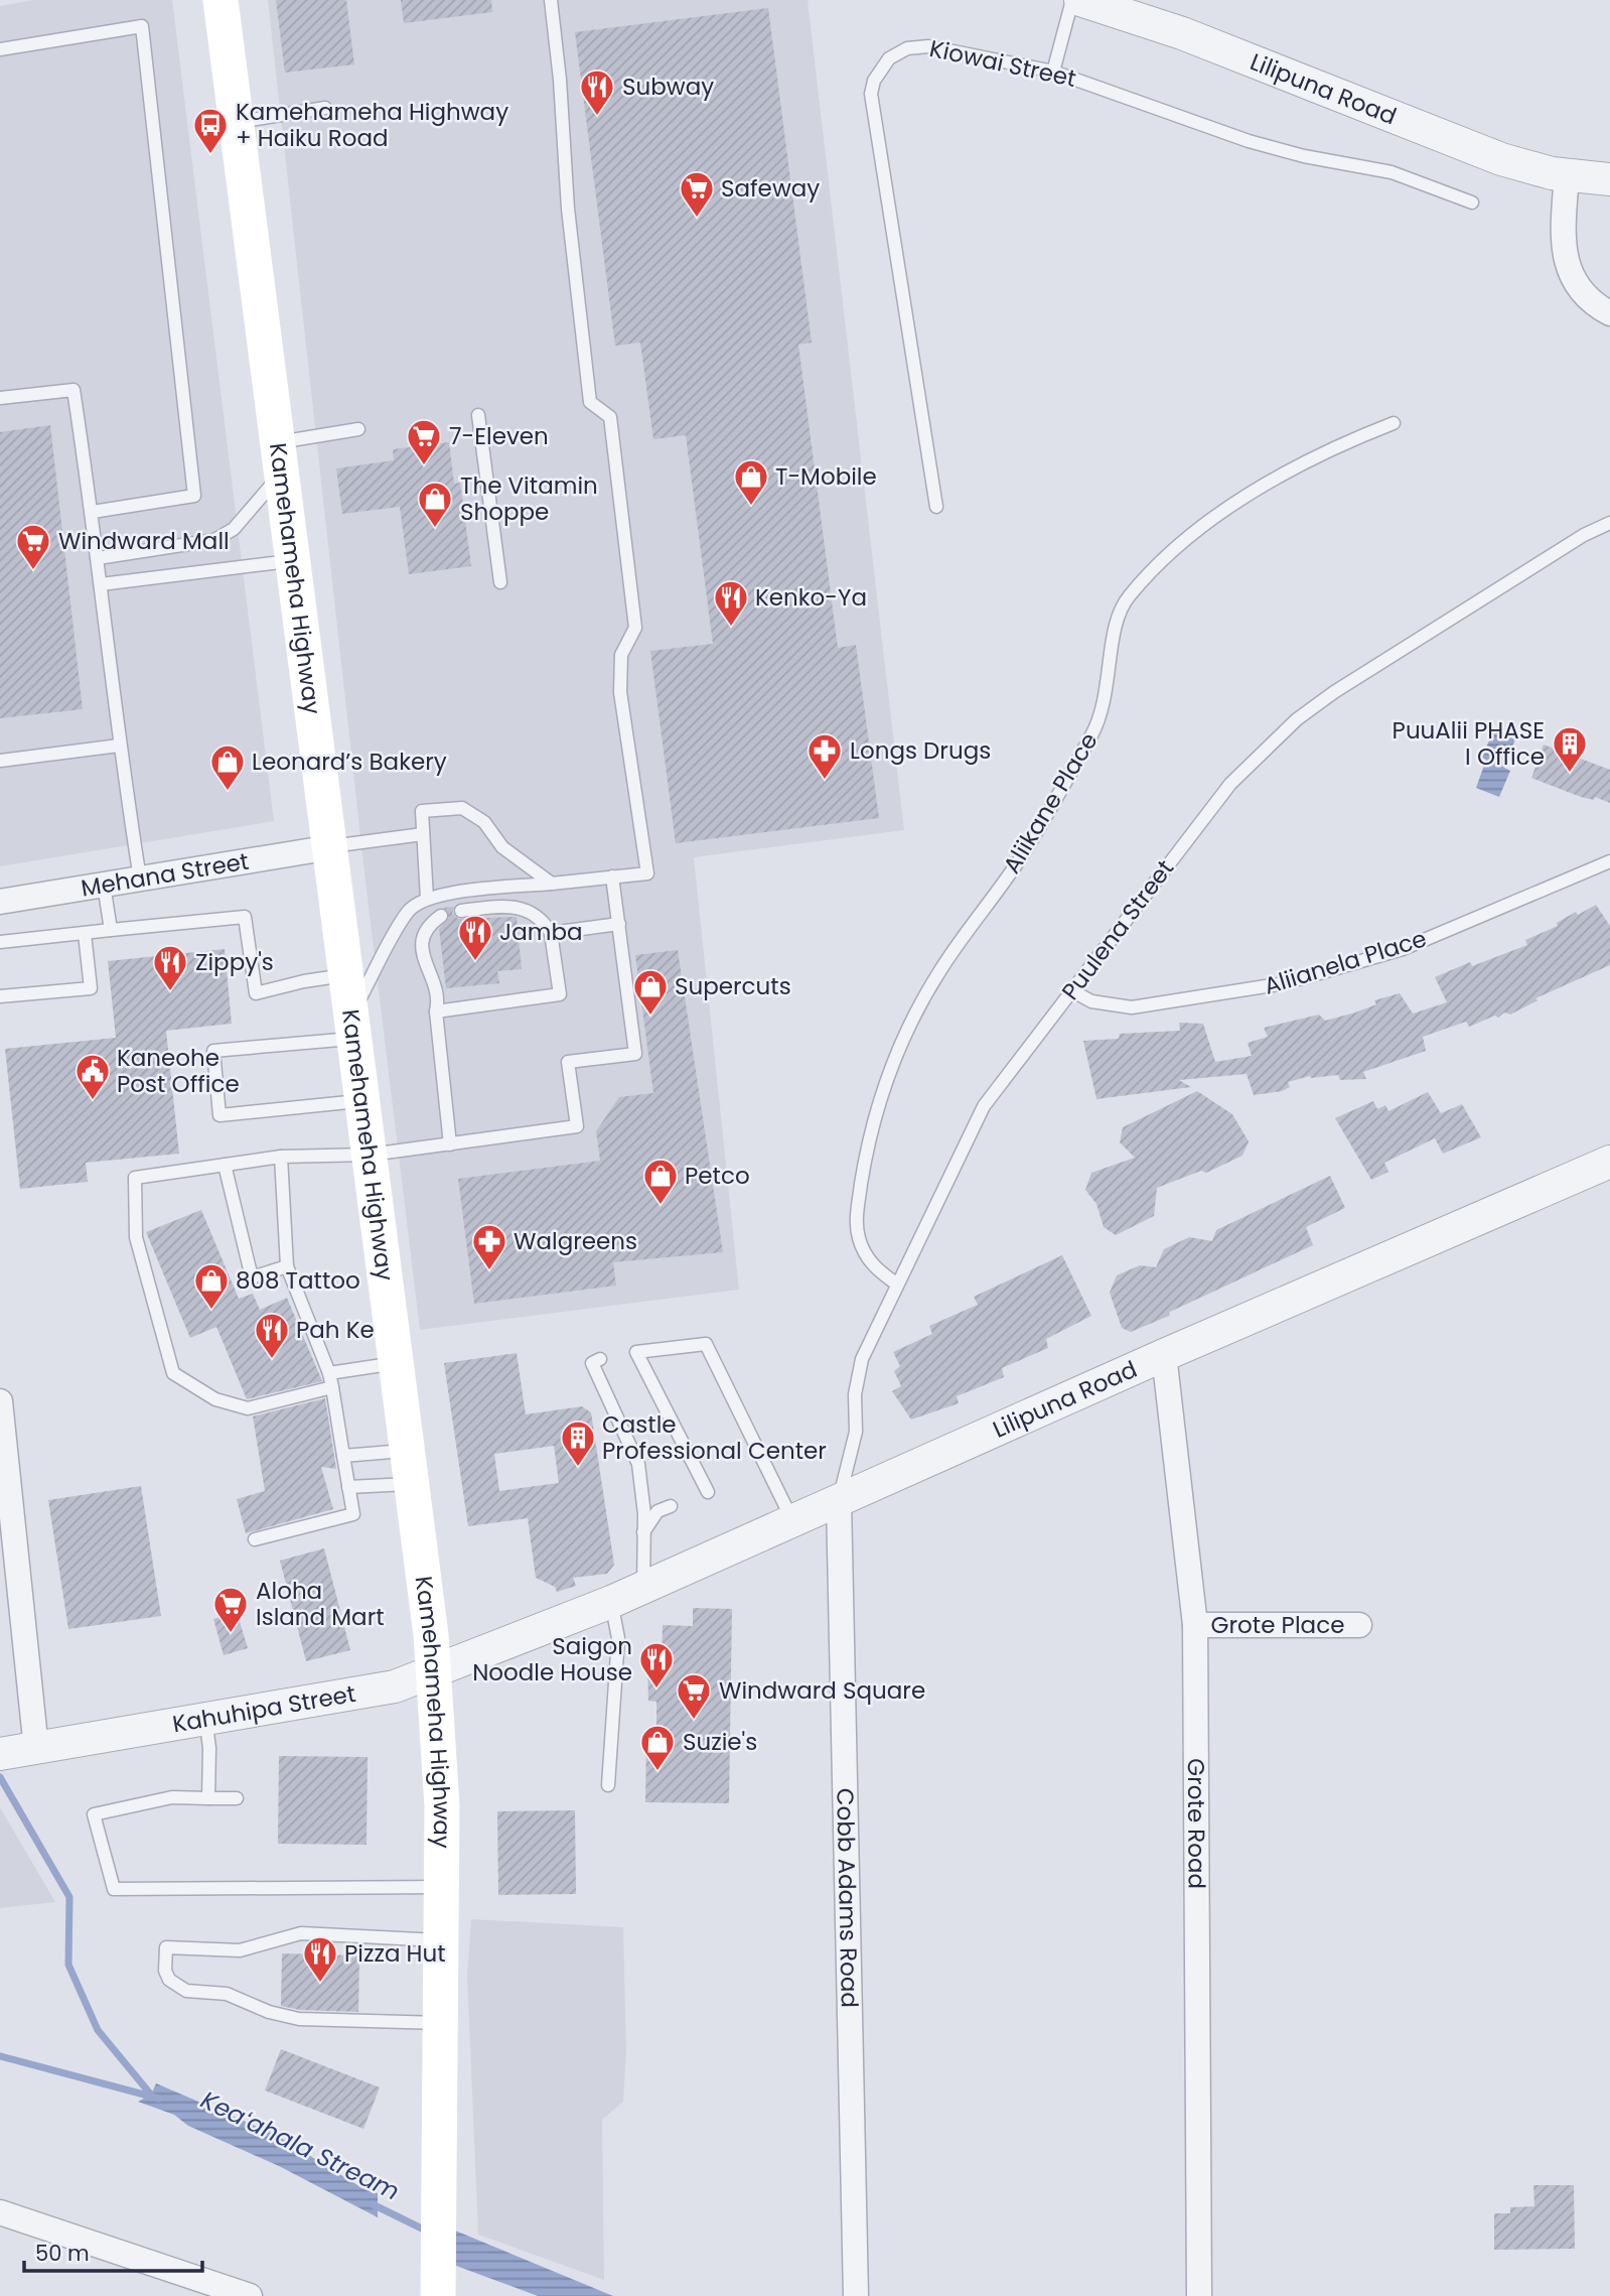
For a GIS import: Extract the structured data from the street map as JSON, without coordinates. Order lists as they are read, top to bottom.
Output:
{
  "streets": {
    "main road": ["Kamehameha Highway"],
    "street": [
      "Lilipuna Road",
      "Mehana Street",
      "Grote Place",
      "Kahuhipa Street",
      "Grote Road",
      "Cobb Adams Road"
    ],
    "lane": [
      "Kiowai Street",
      "Aliikane Place",
      "Puulena Street",
      "Aliianela Place"
    ]
  },
  "crossings": [
    ["Lilipuna Road", "Puulena Street"],
    ["Lilipuna Road", "Kahuhipa Street"],
    ["Lilipuna Road", "Grote Road"],
    ["Lilipuna Road", "Cobb Adams Road"],
    ["Kamehameha Highway", "Mehana Street"],
    ["Kamehameha Highway", "Kahuhipa Street"],
    ["Aliikane Place", "Puulena Street"],
    ["Puulena Street", "Aliianela Place"],
    ["Puulena Street", "Cobb Adams Road"],
    ["Grote Place", "Grote Road"]
  ],
  "water": ["Keaʻahala Stream"],
  "places": {
    "restaurant": [
      "Subway",
      "Kenko-Ya",
      "Jamba",
      "Zippy's",
      "Pah Ke",
      "Saigon Noodle House",
      "Pizza Hut"
    ],
    "bus stop": ["Kamehameha Highway + Haiku Road"],
    "supermarket": [
      "Safeway",
      "7-Eleven",
      "Windward Mall",
      "Aloha Island Mart",
      "Windward Square"
    ],
    "shop": [
      "T-Mobile",
      "The Vitamin Shoppe",
      "Leonard’s Bakery",
      "Supercuts",
      "Petco",
      "808 Tattoo",
      "Suzie's"
    ],
    "building": ["PuuAlii PHASE I Office", "Castle Professional Center"],
    "pharmacy": ["Longs Drugs", "Walgreens"],
    "public building": ["Kaneohe Post Office"]
  },
  "scale_bar": "50 m"
}
